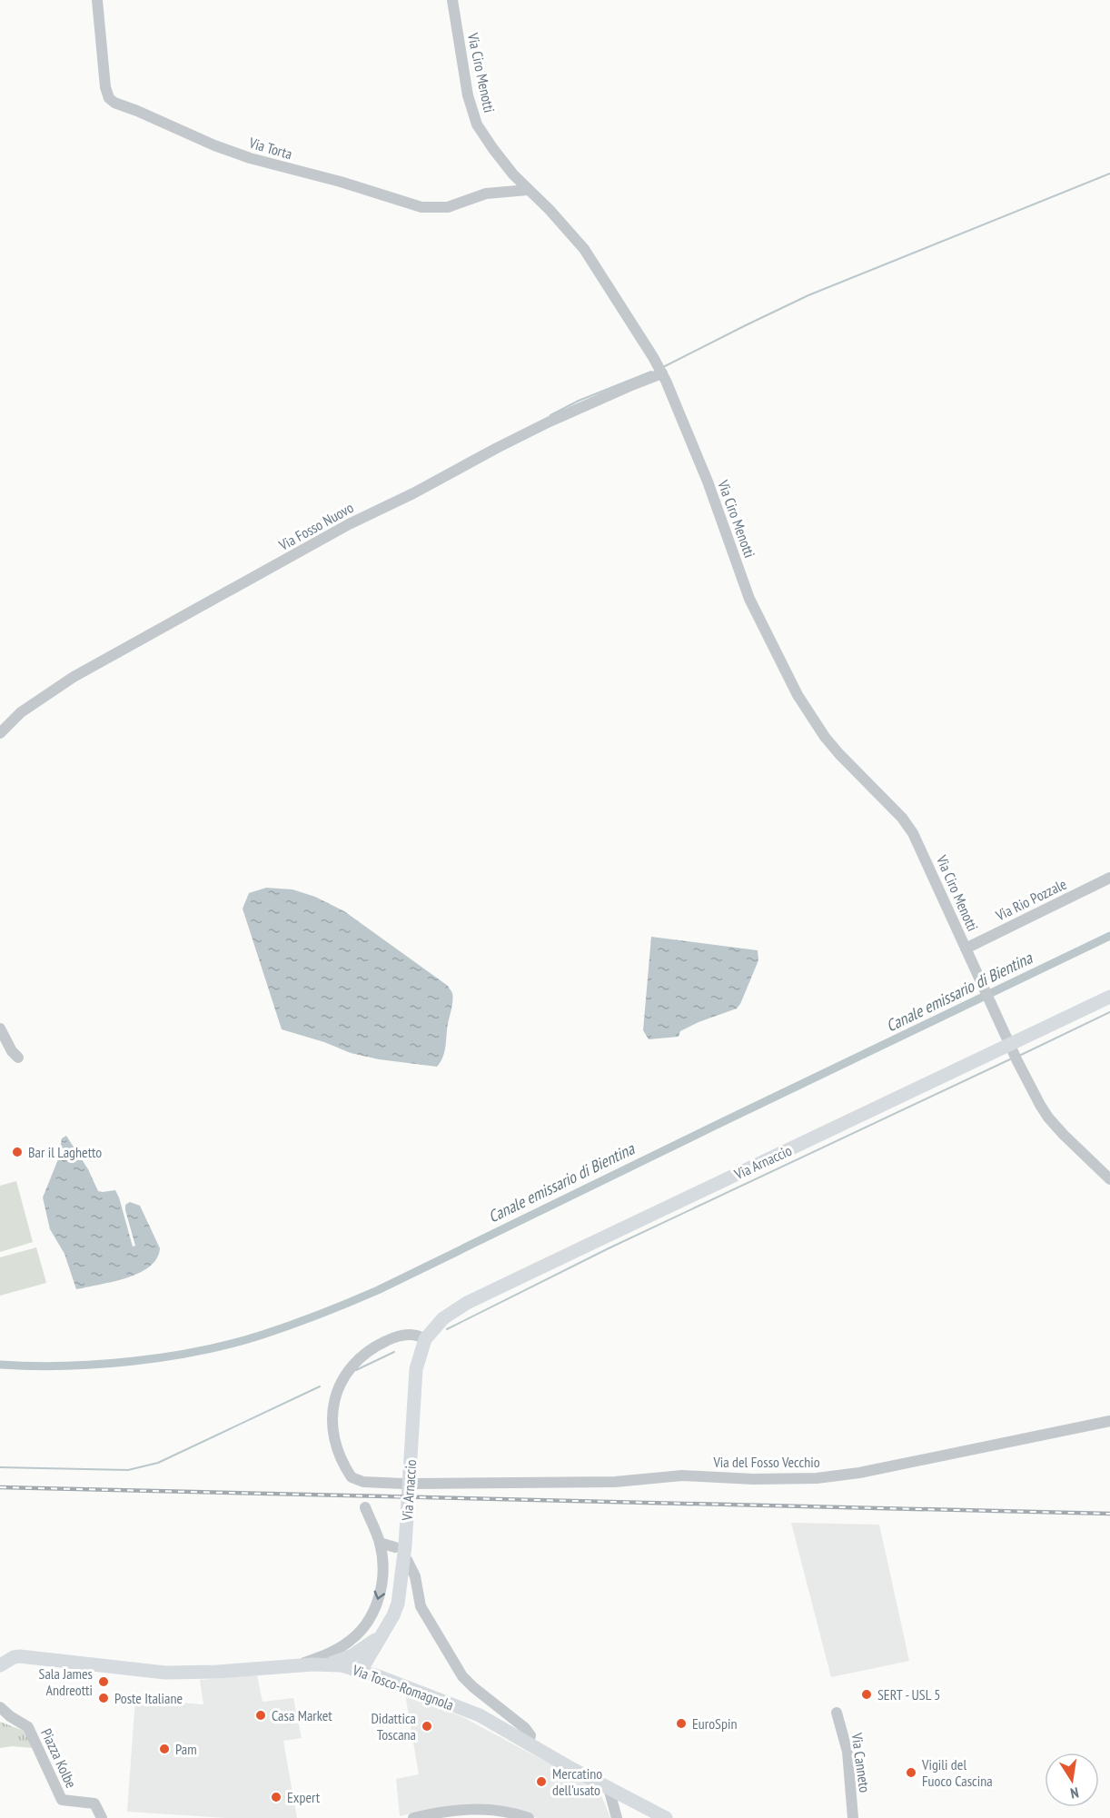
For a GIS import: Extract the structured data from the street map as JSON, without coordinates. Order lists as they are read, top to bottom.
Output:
{
  "streets": {
    "main road": ["Via Arnaccio", "Via Tosco-Romagnola"],
    "street": [
      "Via Ciro Menotti",
      "Via Torta",
      "Via Fosso Nuovo",
      "Via Rio Pozzale",
      "Via del Fosso Vecchio",
      "Piazza Kolbe",
      "Via Canneto"
    ]
  },
  "crossings": [
    ["Via Ciro Menotti", "Via Torta"],
    ["Via Ciro Menotti", "Via Fosso Nuovo"],
    ["Via Ciro Menotti", "Via Rio Pozzale"],
    ["Via Ciro Menotti", "Via Arnaccio"],
    ["Via Arnaccio", "Via Tosco-Romagnola"]
  ],
  "water": ["Canale emissario di Bientina"],
  "places": [
    "Bar il Laghetto",
    "Sala James Andreotti",
    "SERT - USL 5",
    "Poste Italiane",
    "Casa Market",
    "EuroSpin",
    "Didattica Toscana",
    "Pam",
    "Vigili del Fuoco Cascina",
    "Mercatino dell'usato",
    "Expert"
  ],
  "north": "bottom"
}
